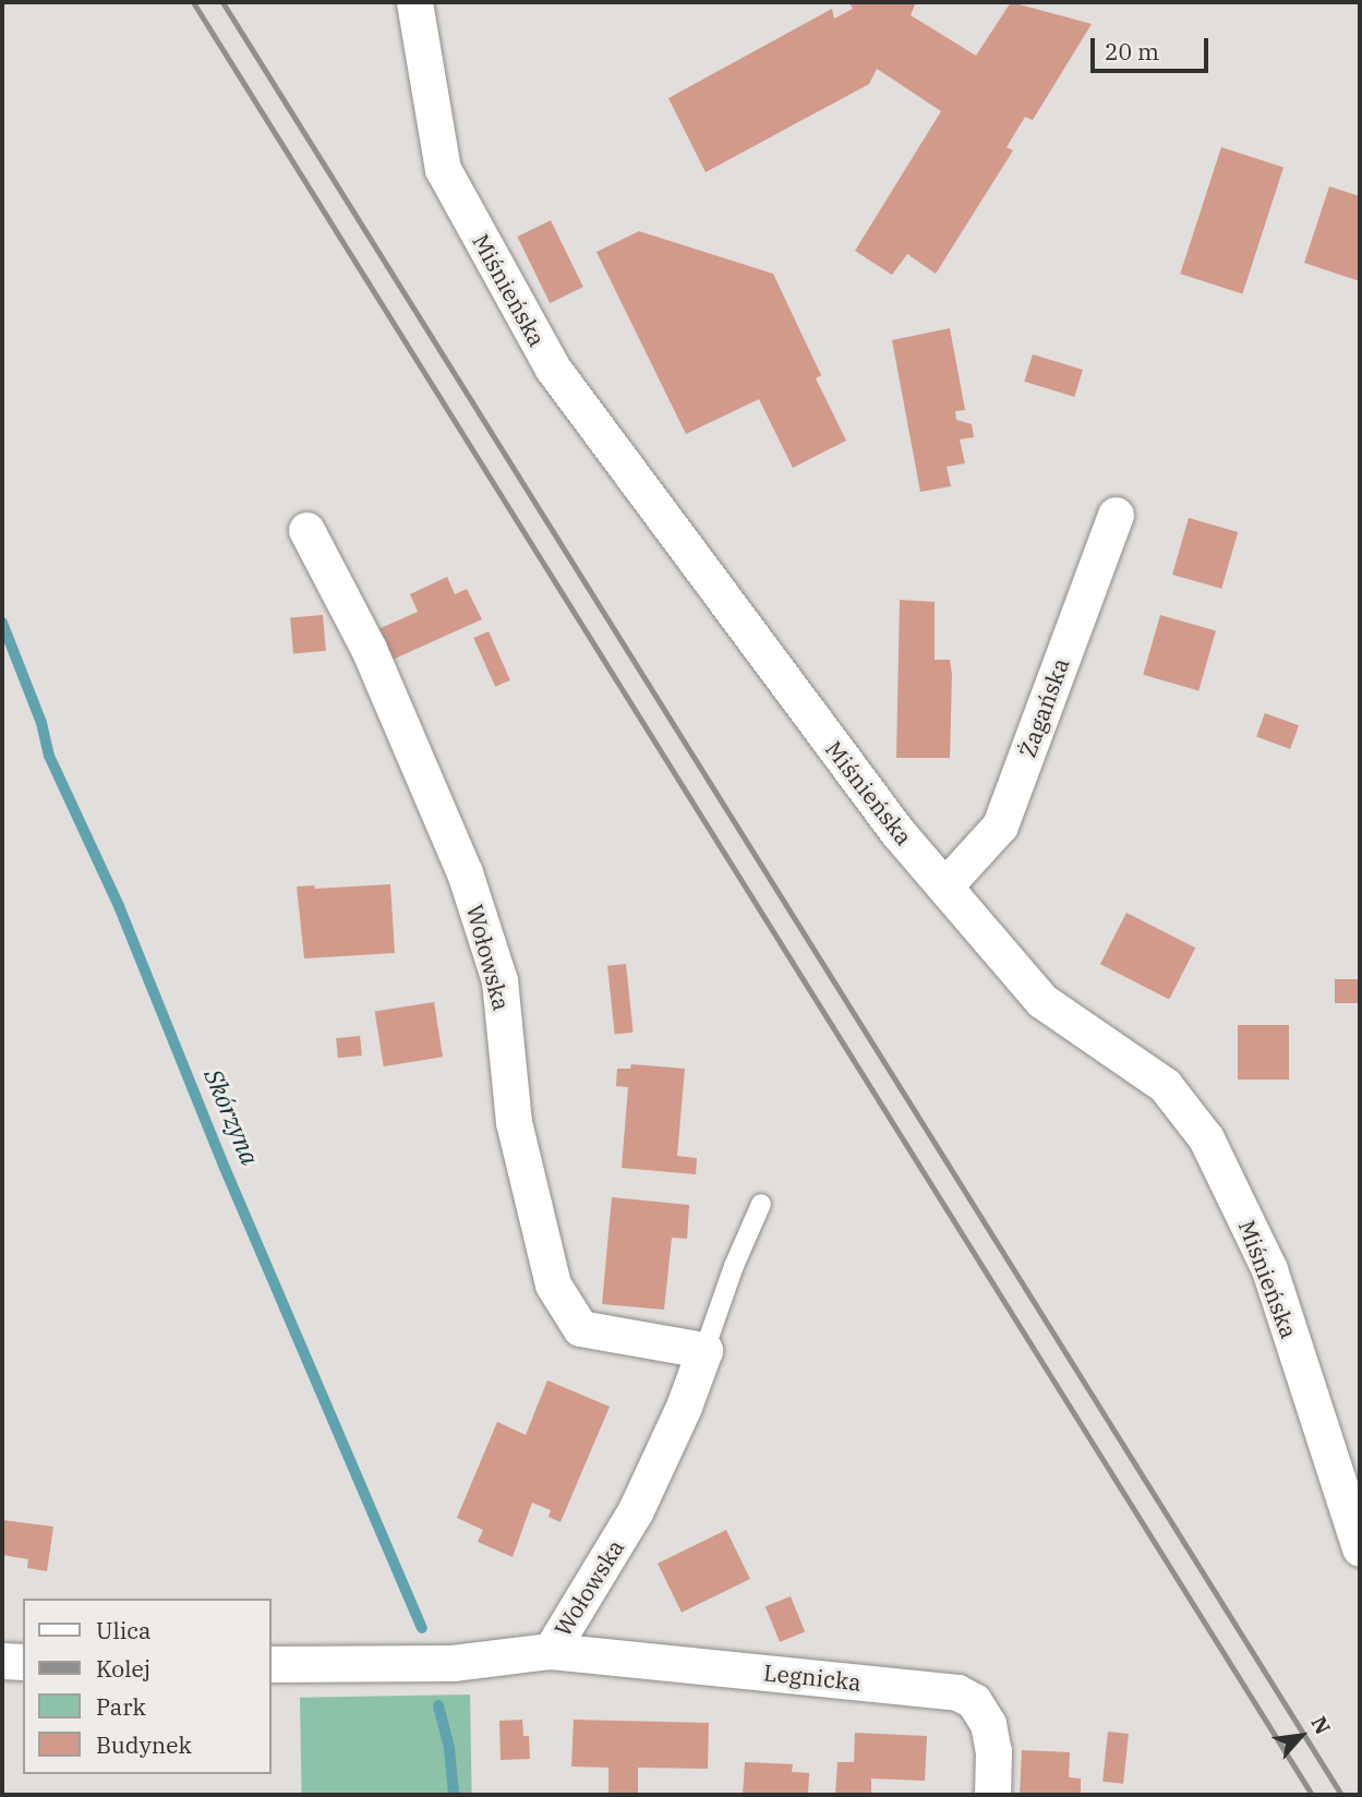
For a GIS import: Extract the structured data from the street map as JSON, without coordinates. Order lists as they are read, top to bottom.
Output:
{
  "streets": {
    "street": [
      "Miśnieńska",
      "Żagańska",
      "Wołowska",
      "Legnicka"
    ]
  },
  "crossings": [
    ["Miśnieńska", "Żagańska"],
    ["Wołowska", "Legnicka"]
  ],
  "water": ["Skórzyna"],
  "legend": [
    "Ulica",
    "Kolej",
    "Park",
    "Budynek"
  ],
  "scale_bar": "20 m",
  "north": "top right"
}
